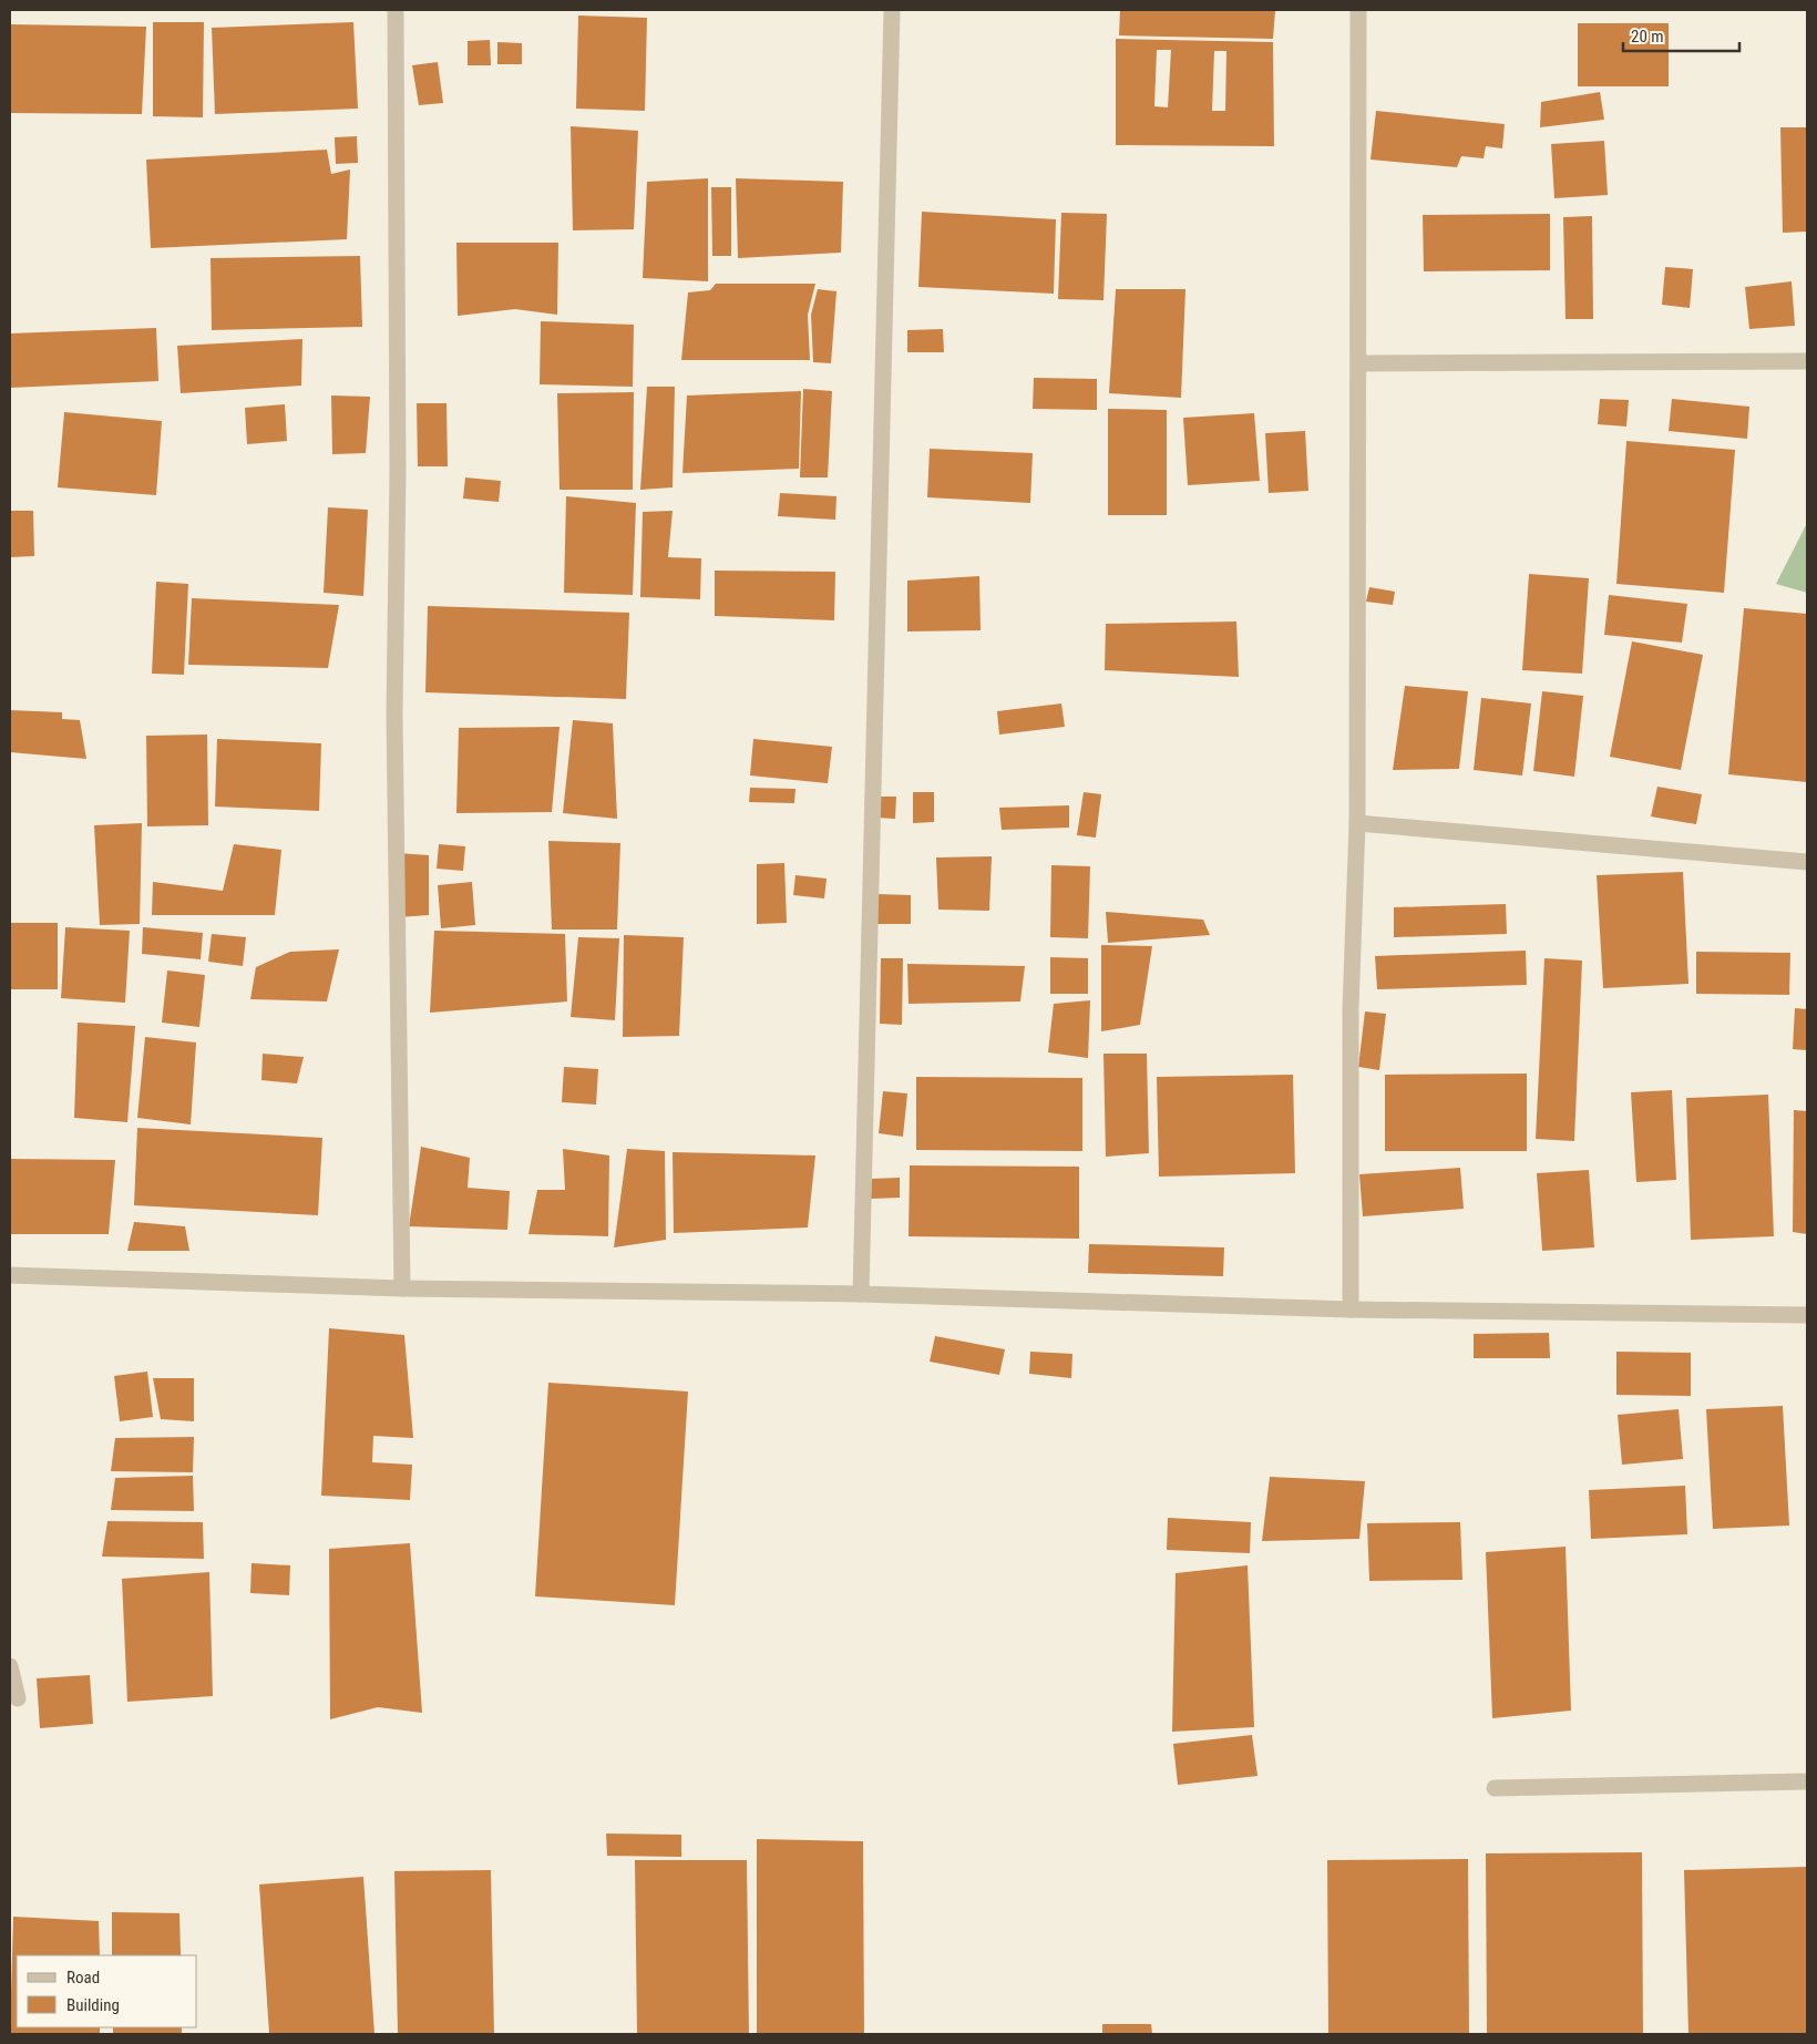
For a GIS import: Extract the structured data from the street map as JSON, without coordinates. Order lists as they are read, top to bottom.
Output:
{
  "legend": ["Road", "Building"],
  "scale_bar": "20 m"
}
